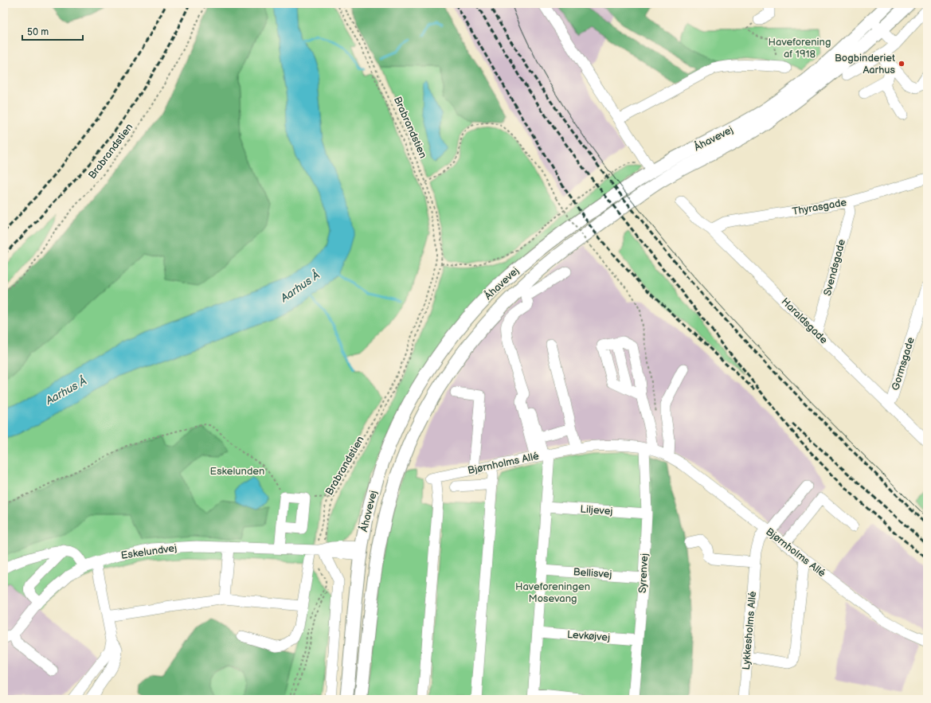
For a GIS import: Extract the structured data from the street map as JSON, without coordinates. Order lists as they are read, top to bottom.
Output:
{
  "streets": {
    "main road": ["Åhavevej"],
    "street": [
      "Thyrasgade",
      "Svendsgade",
      "Haraldsgade",
      "Gormsgade",
      "Bjørnholms Allé",
      "Liljevej",
      "Eskelundvej",
      "Bellisvej",
      "Syrenvej",
      "Lykkesholms Allé",
      "Levkøjvej"
    ],
    "path": ["Brabrandstien"]
  },
  "crossings": [
    ["Brabrandstien", "Eskelundvej"],
    ["Åhavevej", "Eskelundvej"],
    ["Thyrasgade", "Svendsgade"],
    ["Thyrasgade", "Haraldsgade"],
    ["Svendsgade", "Haraldsgade"],
    ["Haraldsgade", "Gormsgade"],
    ["Bjørnholms Allé", "Syrenvej"],
    ["Bjørnholms Allé", "Lykkesholms Allé"],
    ["Liljevej", "Syrenvej"],
    ["Bellisvej", "Syrenvej"],
    ["Syrenvej", "Levkøjvej"]
  ],
  "water": ["Aarhus Å"],
  "parks": ["Haveforening af 1918", "Eskelunden", "Haveforeningen Mosevang"],
  "places": ["Bogbinderiet Aarhus"],
  "scale_bar": "50 m"
}
